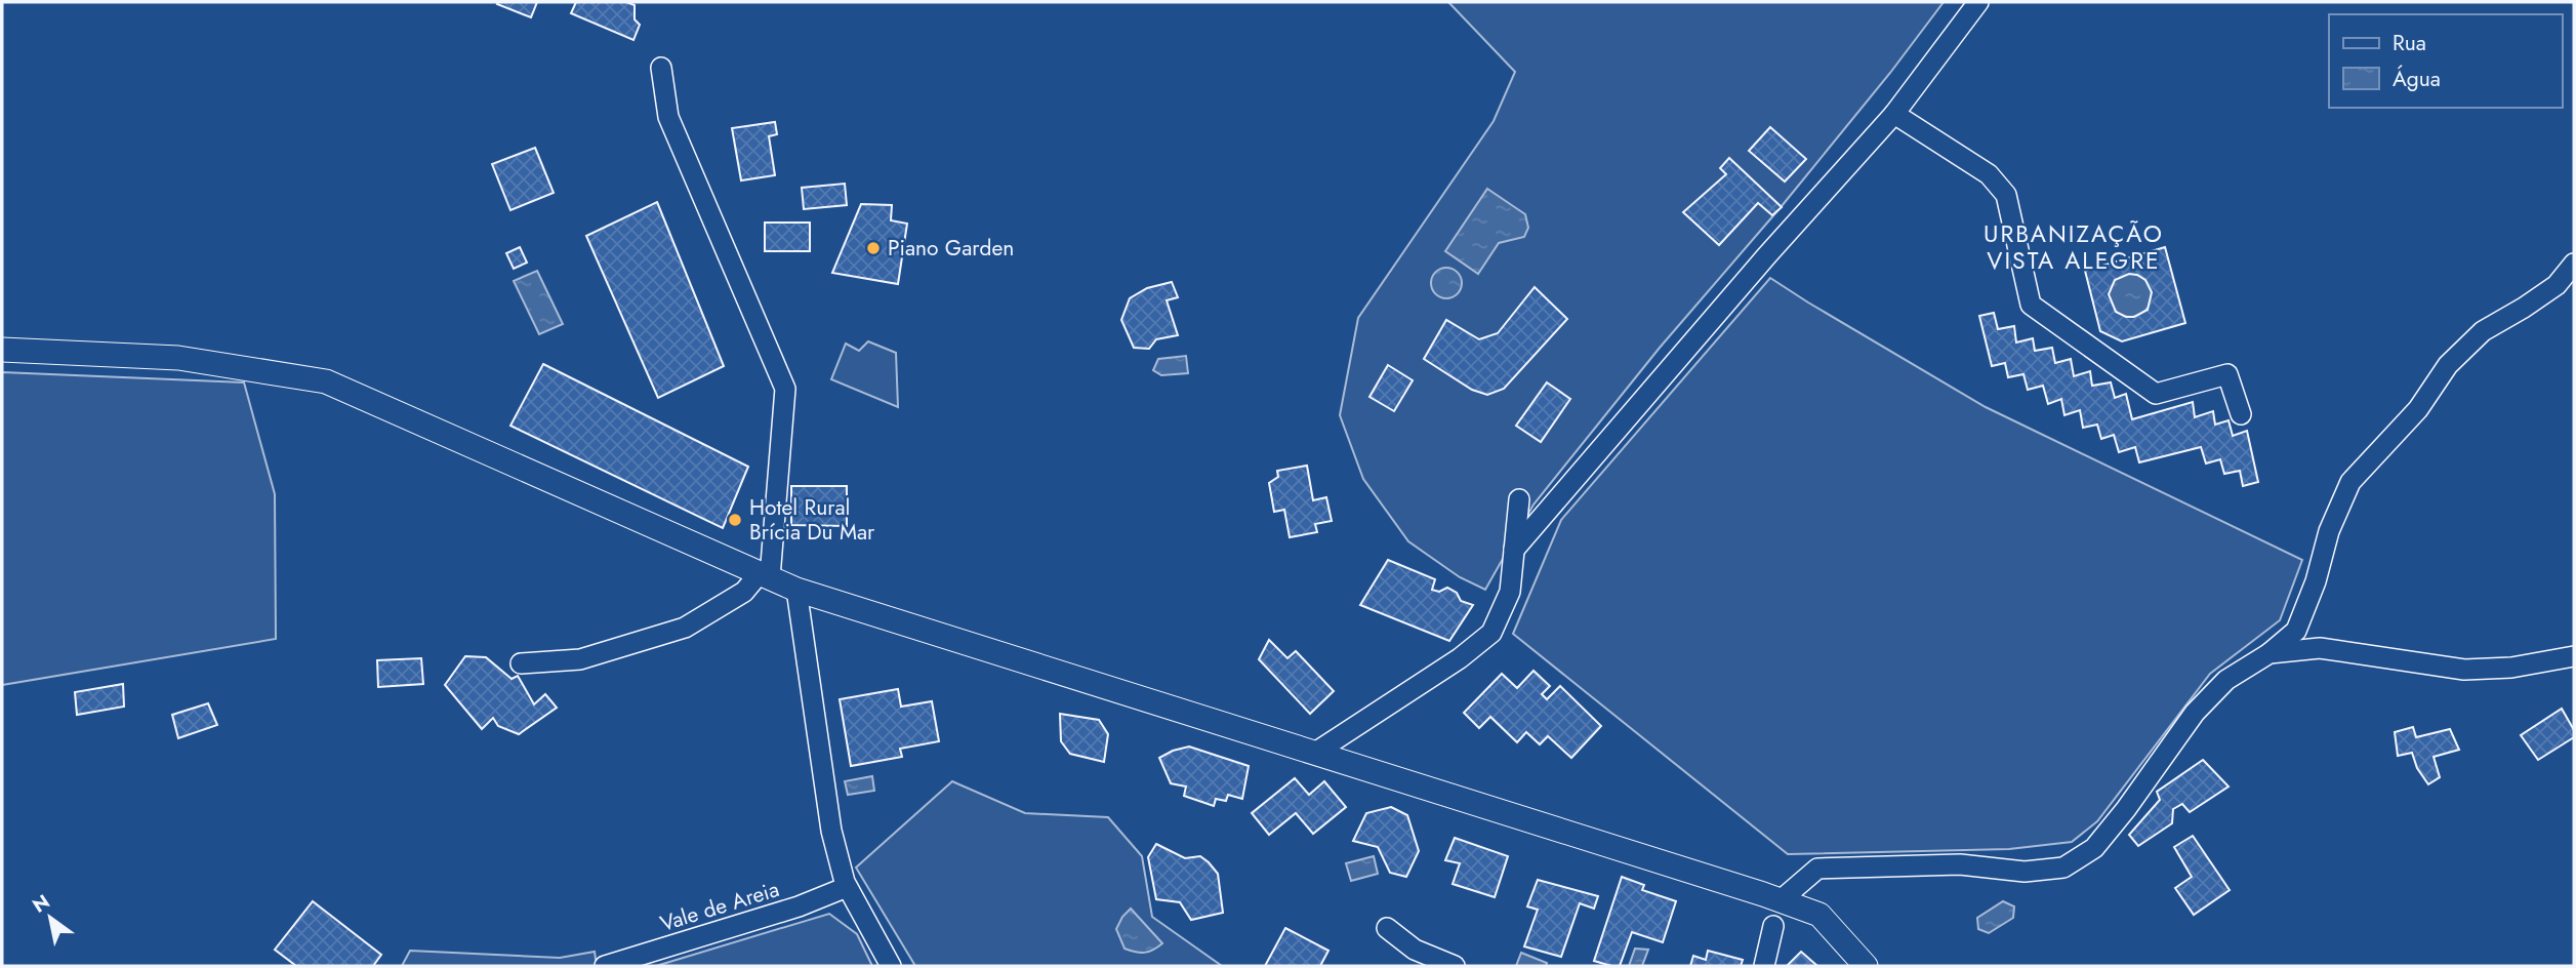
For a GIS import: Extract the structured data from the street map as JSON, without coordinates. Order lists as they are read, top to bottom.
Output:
{
  "streets": {
    "street": ["Vale de Areia"]
  },
  "districts": ["URBANIZAÇÃO VISTA ALEGRE"],
  "places": ["Piano Garden", "Hotel Rural Brícia Du Mar"],
  "legend": ["Rua", "Água"],
  "north": "top left"
}
